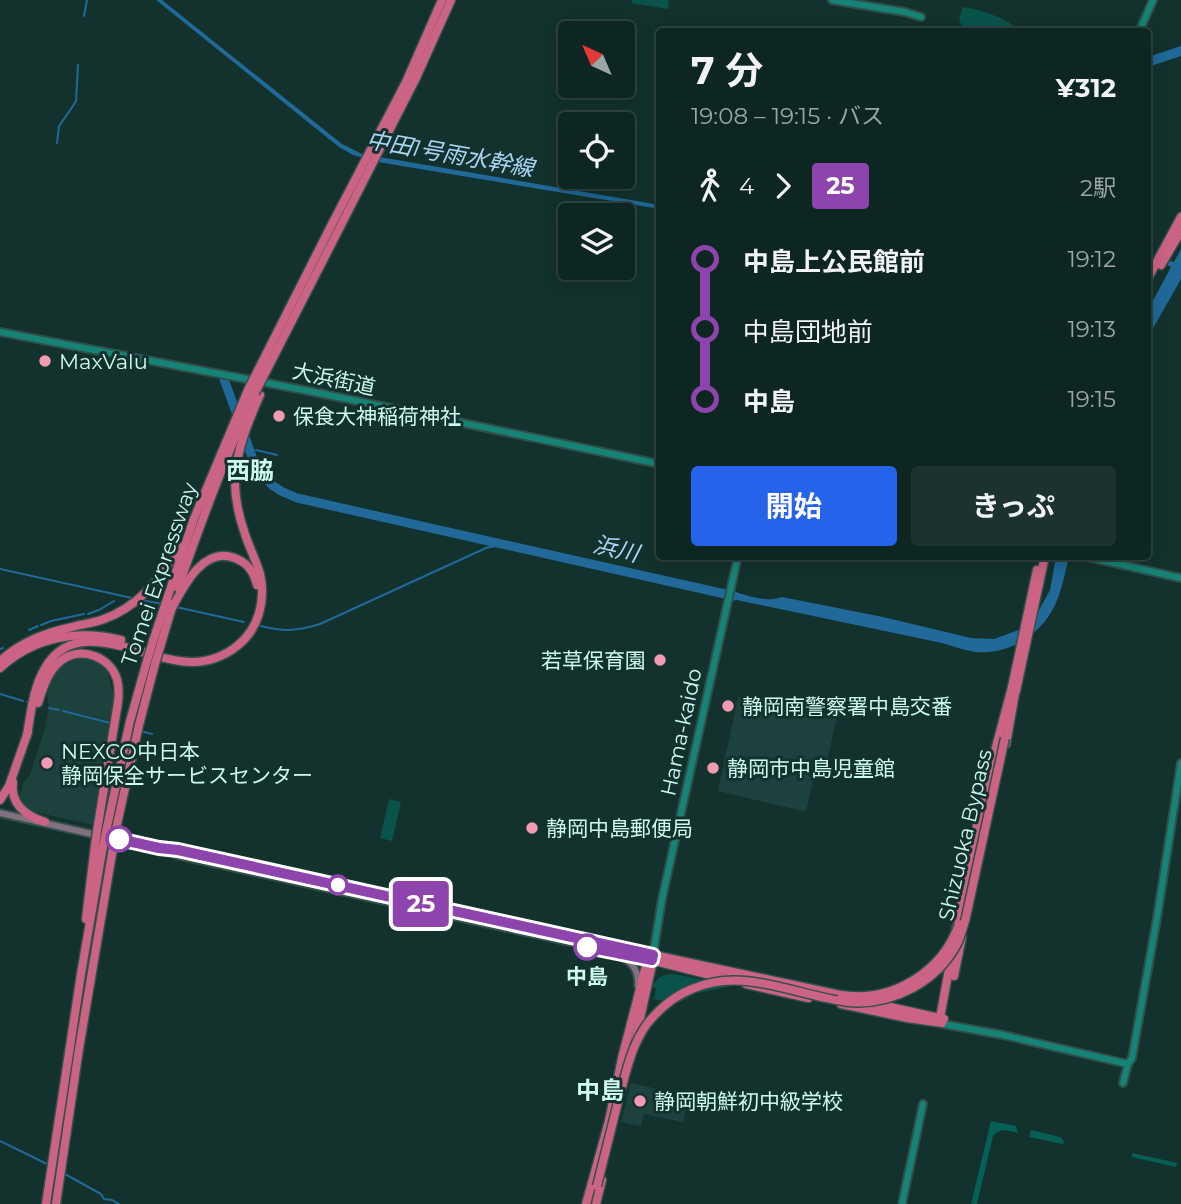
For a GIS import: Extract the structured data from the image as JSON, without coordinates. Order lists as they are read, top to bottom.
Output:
{
  "streets": {
    "highway": ["Tomei Expressway", "Shizuoka Bypass"],
    "street": ["大浜街道", "Hama-kaido"]
  },
  "districts": ["西脇", "中島"],
  "water": ["中田1号雨水幹線", "浜川"],
  "places": [
    "MaxValu",
    "保食大神稲荷神社",
    "若草保育園",
    "静岡南警察署中島交番",
    "NEXCO中日本 静岡保全サービスセンター",
    "静岡市中島児童館",
    "静岡中島郵便局",
    "中島",
    "静岡朝鮮初中級学校"
  ],
  "lines": ["bus line 25"],
  "north": "top left",
  "page": {
    "on_map": "25",
    "heading": ["7 分", "19:08 – 19:15 · バス", "¥312"],
    "legs": ["4", "25", "2駅"],
    "list": [
      {
        "name": "中島上公民館前",
        "value": "19:12"
      },
      {
        "name": "中島団地前",
        "value": "19:13"
      },
      {
        "name": "中島",
        "value": "19:15"
      }
    ],
    "buttons": ["開始", "きっぷ"]
  }
}
